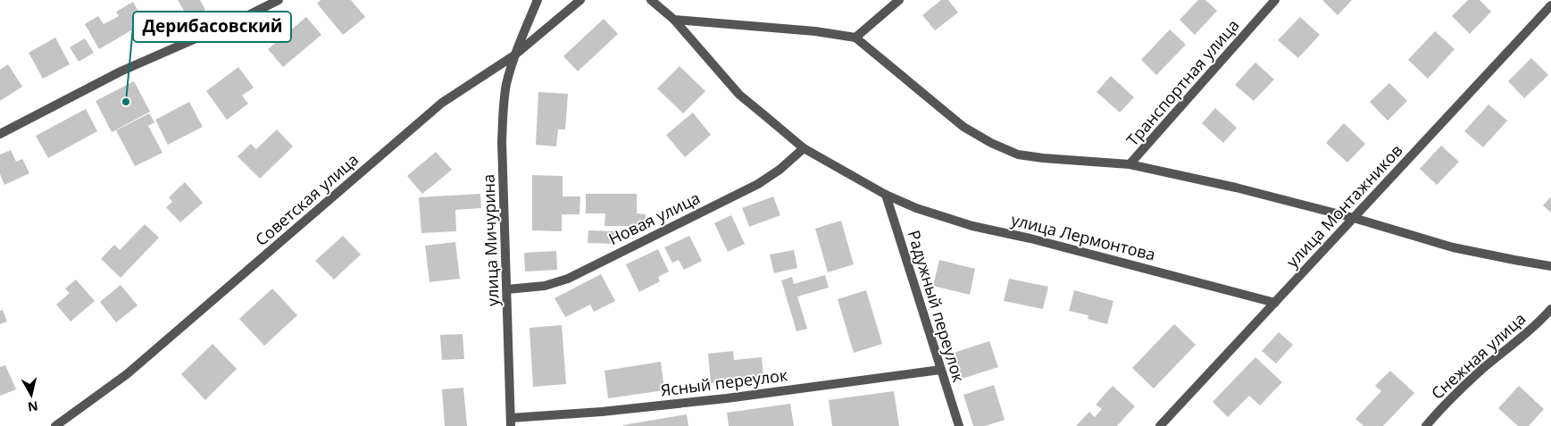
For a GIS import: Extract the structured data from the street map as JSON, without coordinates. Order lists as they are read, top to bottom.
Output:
{
  "streets": {
    "street": [
      "Транспортная улица",
      "Советская улица",
      "улица Монтажников",
      "Новая улица",
      "улица Лермонтова",
      "улица Мичурина",
      "Радужный переулок",
      "Снежная улица",
      "Ясный переулок"
    ]
  },
  "crossings": [
    ["Советская улица", "улица Мичурина"],
    ["улица Монтажников", "улица Лермонтова"],
    ["Новая улица", "улица Лермонтова"],
    ["Новая улица", "улица Мичурина"],
    ["улица Лермонтова", "Радужный переулок"],
    ["улица Мичурина", "Ясный переулок"],
    ["Радужный переулок", "Ясный переулок"]
  ],
  "places": ["Дерибасовский"],
  "north": "bottom"
}
